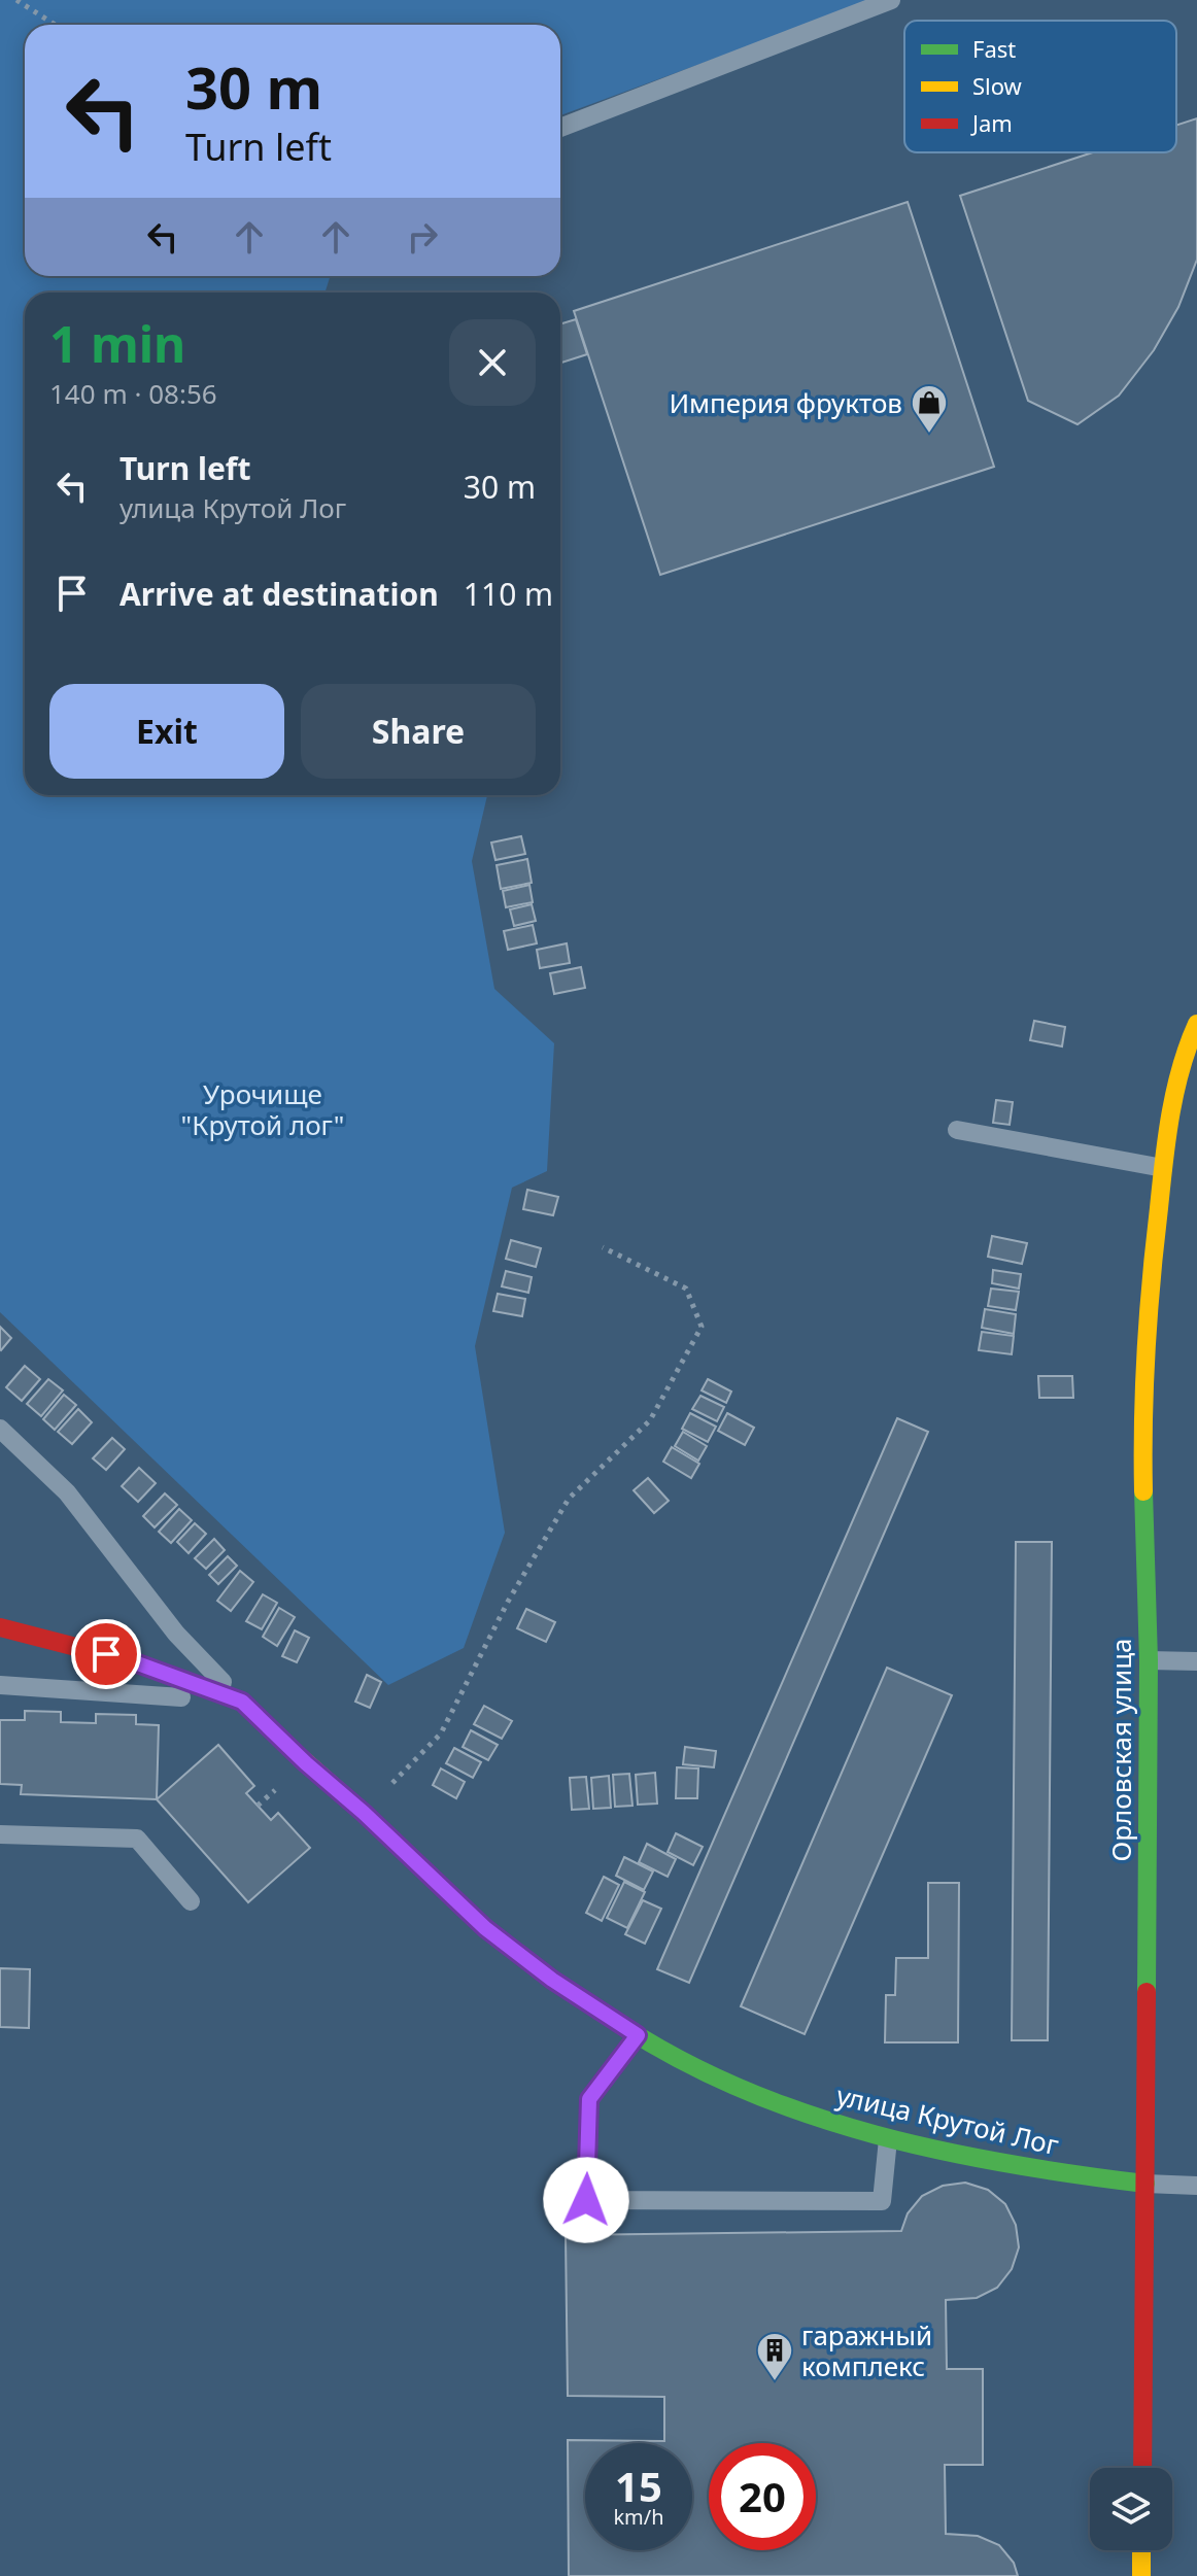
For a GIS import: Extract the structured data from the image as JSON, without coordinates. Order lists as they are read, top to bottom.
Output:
{
  "streets": {
    "street": ["Орловская улица", "улица Крутой Лог"]
  },
  "crossings": [
    ["Орловская улица", "улица Крутой Лог"]
  ],
  "parks": ["Урочище \"Крутой лог\""],
  "places": {
    "shop": ["Империя фруктов"],
    "building": ["гаражный комплекс"]
  },
  "legend": ["Fast", "Slow", "Jam"],
  "page": {
    "turn": ["30 m", "Turn left"],
    "heading": ["1 min", "140 m · 08:56"],
    "list": [
      {
        "name": "Turn left",
        "note": "улица Крутой Лог",
        "value": "30 m"
      },
      {
        "name": "Arrive at destination",
        "value": "110 m"
      }
    ],
    "buttons": ["Exit", "Share"],
    "speed": "15 km/h",
    "limit": "20"
  }
}
